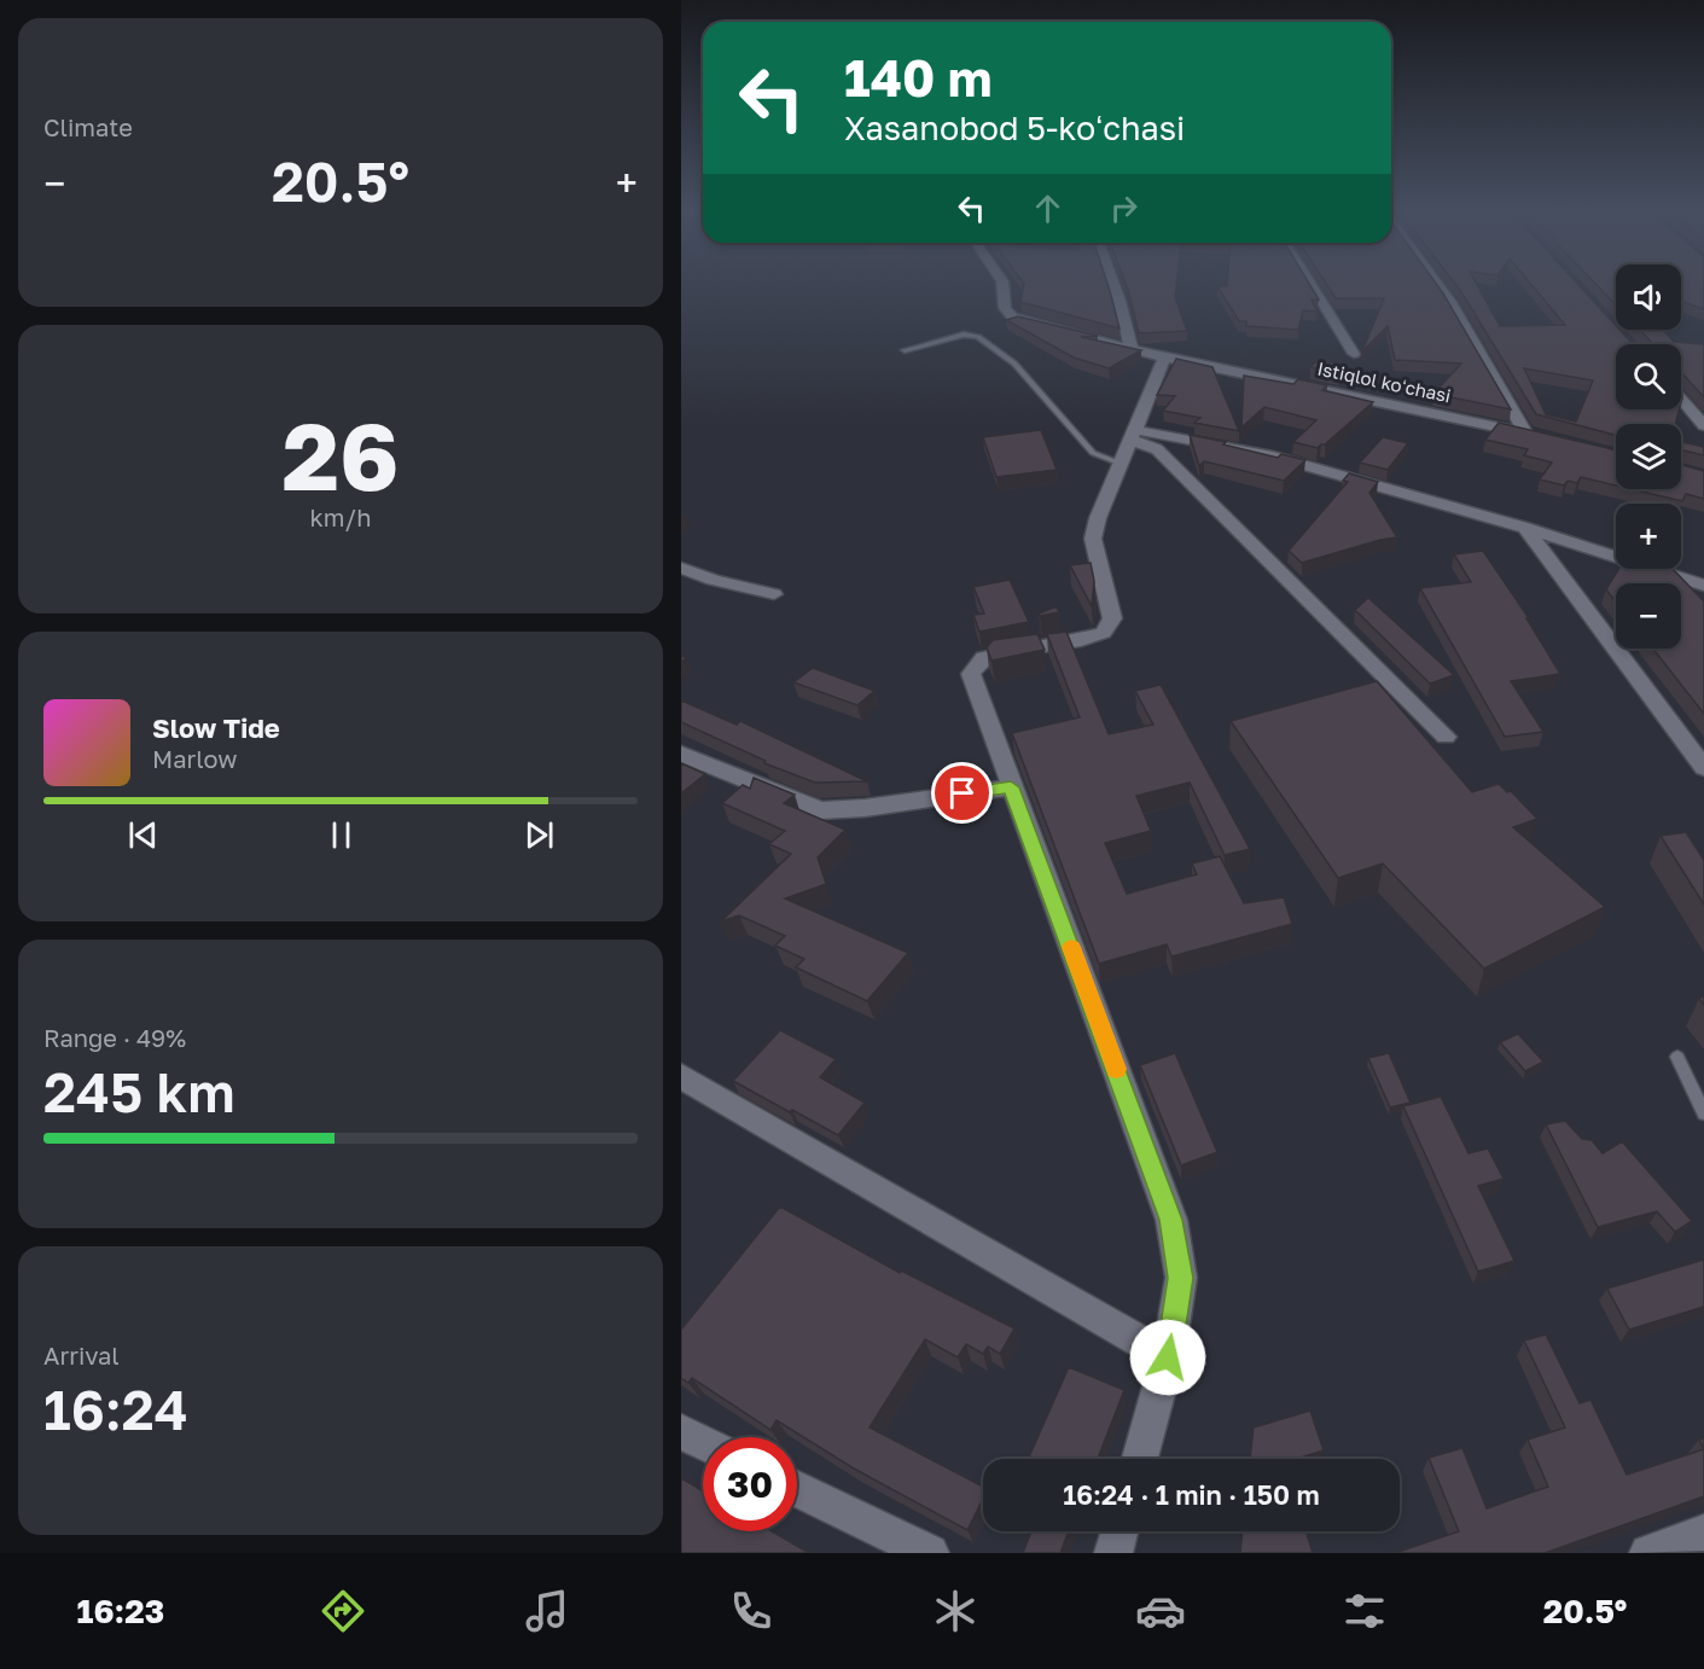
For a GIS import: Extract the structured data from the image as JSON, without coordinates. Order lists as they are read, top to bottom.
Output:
{
  "streets": {
    "street": ["Istiqlol koʻchasi"]
  },
  "page": {
    "tile": [
      "Climate",
      ["26", "km/h"],
      ["Range · 49%", "245 km"],
      ["Arrival", "16:24"]
    ],
    "turn": ["140 m", "Xasanobod 5-koʻchasi"],
    "heat": ["−", "20.5°", "+"],
    "map_buttons": ["+", "−"],
    "song": ["Slow Tide", "Marlow"],
    "limit": "30",
    "trip": "16:24 · 1 min · 150 m",
    "tabs": ["16:23", "20.5°"]
  }
}
